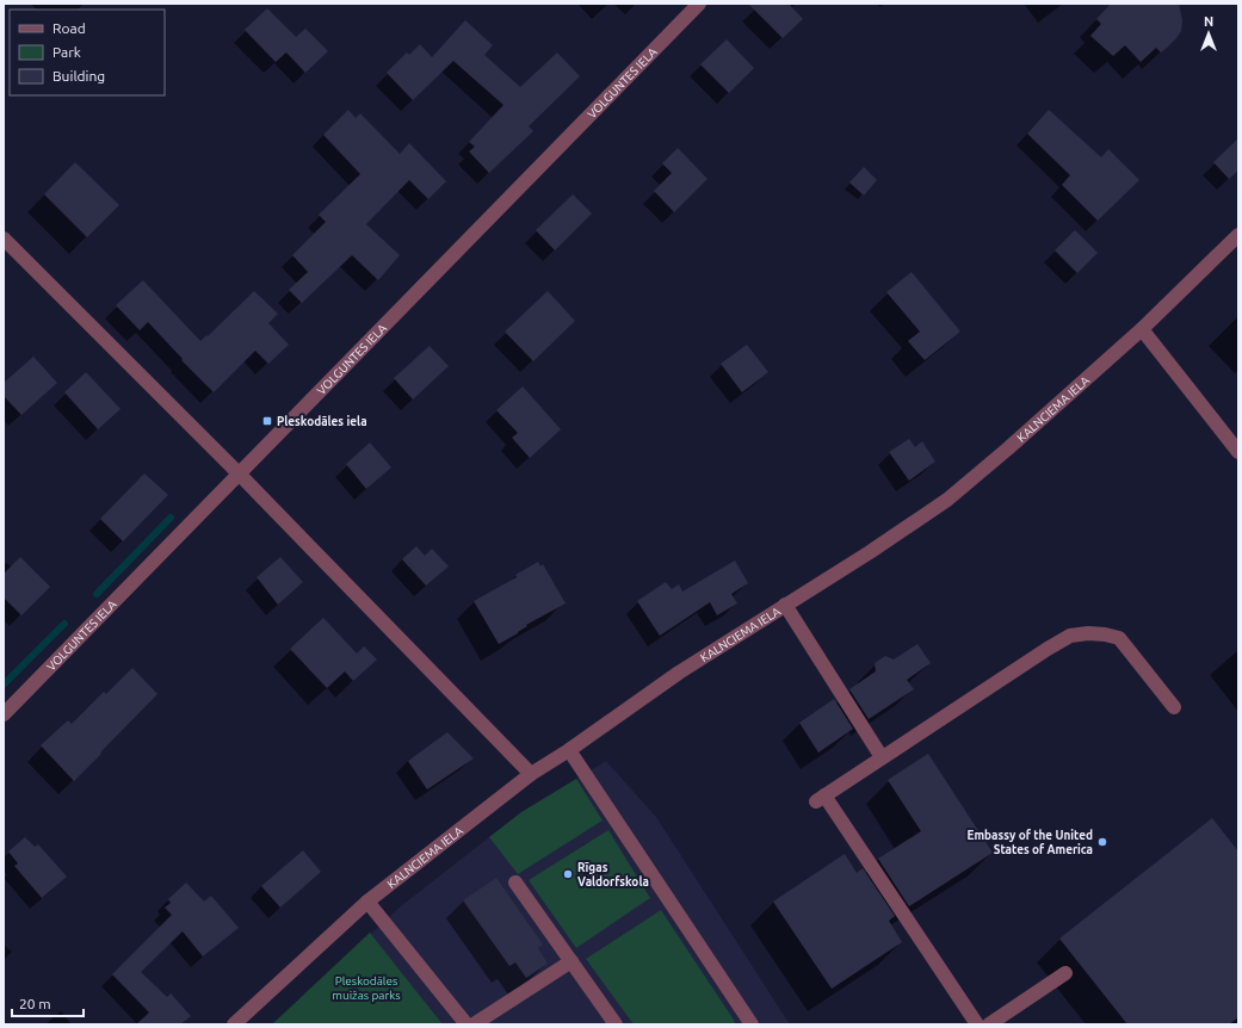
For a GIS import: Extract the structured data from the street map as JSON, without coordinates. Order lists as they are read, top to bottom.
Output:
{
  "streets": {
    "street": ["VOLGUNTES IELA", "KALNCIEMA IELA"]
  },
  "parks": ["Pleskodāles muižas parks"],
  "places": {
    "transit": ["Pleskodāles iela"],
    "other": ["Embassy of the United States of America", "Rīgas Valdorfskola"]
  },
  "legend": ["Road", "Park", "Building"],
  "scale_bar": "20 m",
  "north": "top"
}
